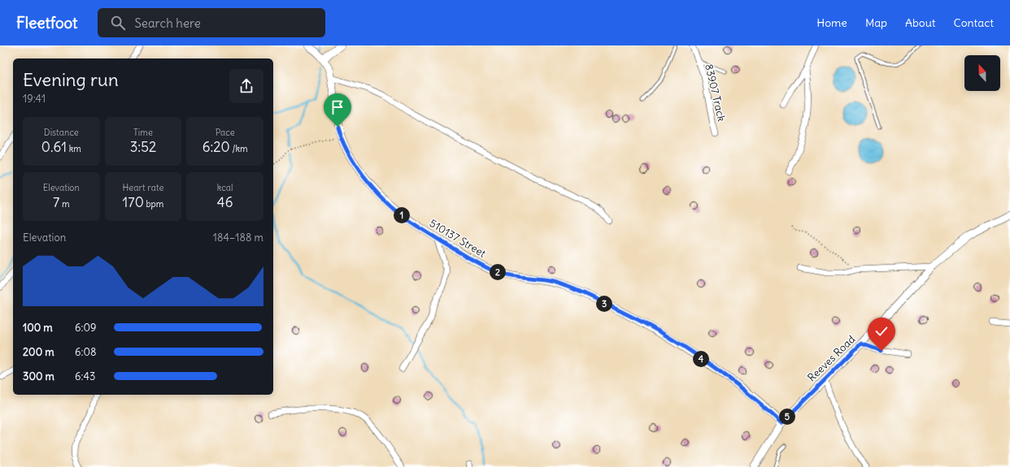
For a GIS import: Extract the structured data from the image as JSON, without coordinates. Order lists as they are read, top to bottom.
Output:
{
  "streets": {
    "street": ["83907 Track", "510137 Street", "Reeves Road"]
  },
  "crossings": [
    ["510137 Street", "Reeves Road"]
  ],
  "north": "top",
  "page": {
    "header": "Fleetfoot",
    "search": "Search here",
    "nav": [
      "Home",
      "Map",
      "About",
      "Contact"
    ],
    "heading": ["Evening run", "19:41"],
    "stats": [
      ["Distance", "0.61 km"],
      ["Time", "3:52"],
      ["Pace", "6:20 /km"],
      ["Elevation", "7 m"],
      ["Heart rate", "170 bpm"],
      ["kcal", "46"]
    ],
    "pins": [
      "1",
      "2",
      "3",
      "4",
      "5"
    ],
    "chart": ["Elevation", "184–188 m"],
    "list": [
      {
        "name": "100 m",
        "note": "6:09"
      },
      {
        "name": "200 m",
        "note": "6:08"
      },
      {
        "name": "300 m",
        "note": "6:43"
      }
    ]
  }
}
